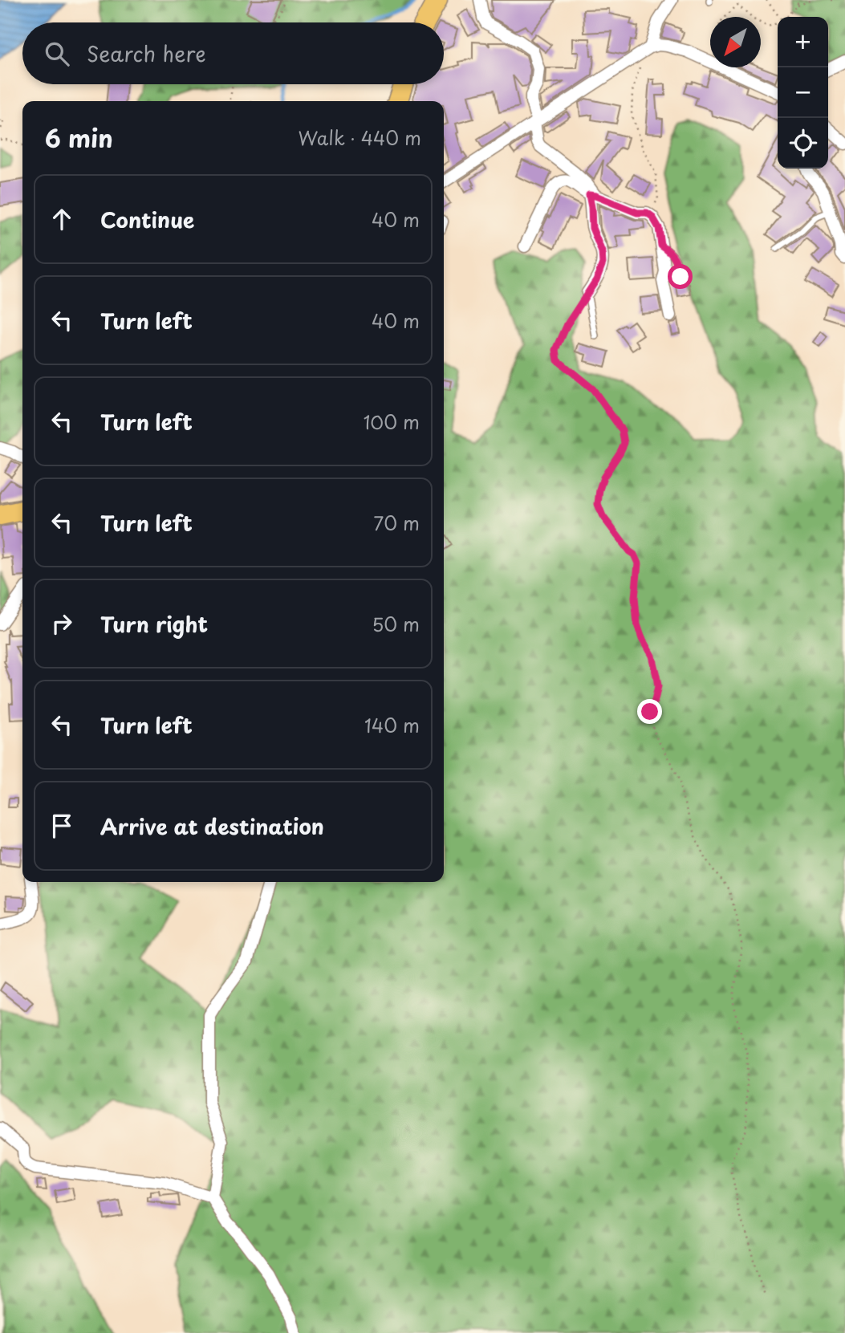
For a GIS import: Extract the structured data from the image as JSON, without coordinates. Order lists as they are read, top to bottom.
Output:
{
  "north": "bottom left",
  "page": {
    "map_buttons": ["+", "−"],
    "search": "Search here",
    "heading": ["6 min", "Walk · 440 m"],
    "list": [
      ["Continue", "40 m"],
      ["Turn left", "40 m"],
      ["Turn left", "100 m"],
      ["Turn left", "70 m"],
      ["Turn right", "50 m"],
      ["Turn left", "140 m"],
      "Arrive at destination"
    ]
  }
}
